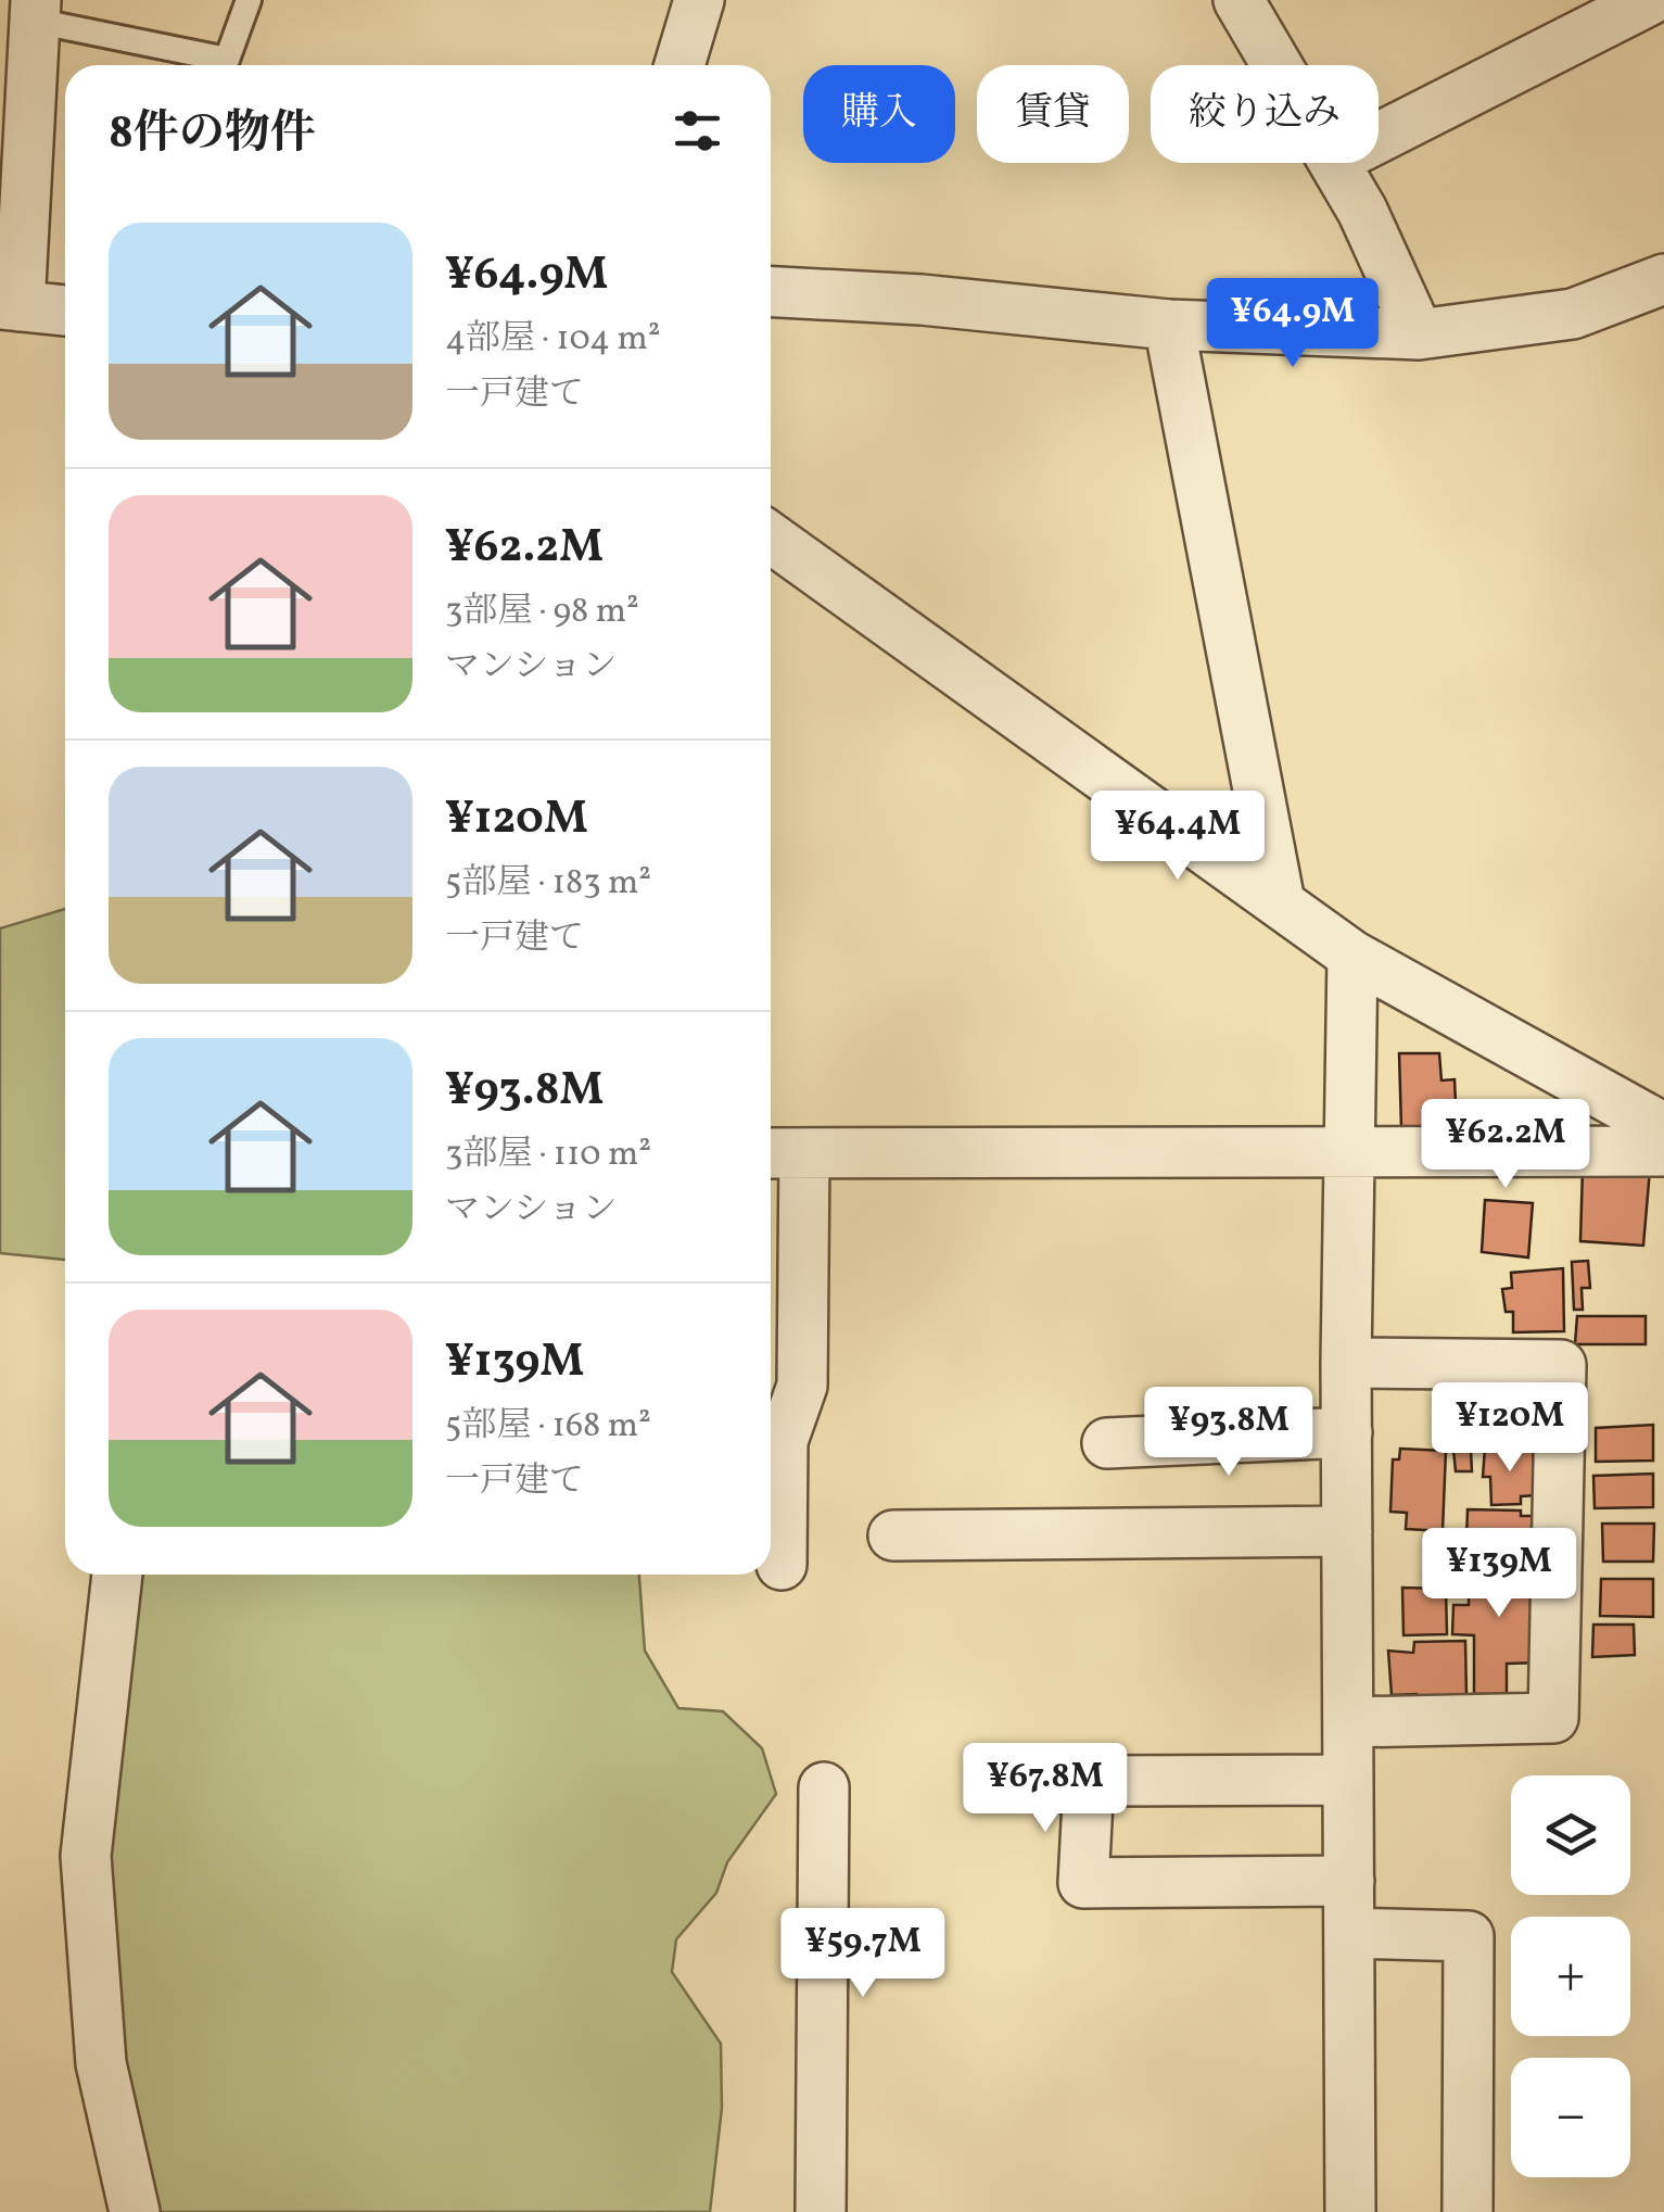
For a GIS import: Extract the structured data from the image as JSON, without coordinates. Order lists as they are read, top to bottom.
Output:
{
  "page": {
    "chip": ["購入", "賃貸", "絞り込み"],
    "heading": "8件の物件",
    "list": [
      {
        "name": "¥64.9M",
        "note": "4部屋 · 104 m² · 一戸建て"
      },
      {
        "name": "¥62.2M",
        "note": "3部屋 · 98 m² · マンション"
      },
      {
        "name": "¥120M",
        "note": "5部屋 · 183 m² · 一戸建て"
      },
      {
        "name": "¥93.8M",
        "note": "3部屋 · 110 m² · マンション"
      },
      {
        "name": "¥139M",
        "note": "5部屋 · 168 m² · 一戸建て"
      }
    ],
    "price": [
      "¥64.9M",
      "¥64.4M",
      "¥62.2M",
      "¥120M",
      "¥93.8M",
      "¥139M",
      "¥67.8M",
      "¥59.7M"
    ],
    "map_buttons": ["+", "−"]
  }
}
